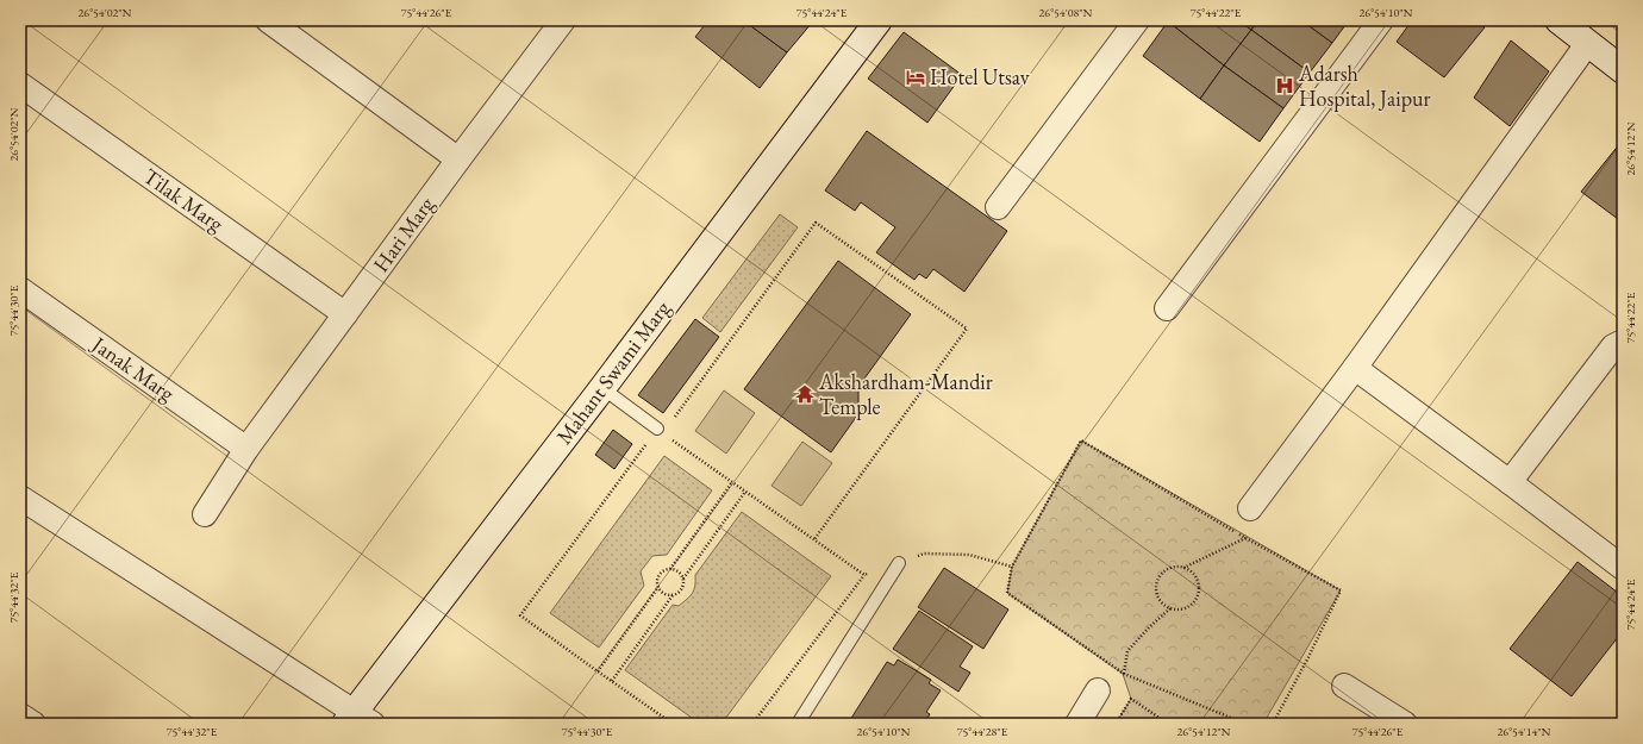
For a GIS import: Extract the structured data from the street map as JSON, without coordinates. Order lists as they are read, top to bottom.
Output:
{
  "streets": {
    "street": [
      "Tilak Marg",
      "Hari Marg",
      "Janak Marg",
      "Mahant Swami Marg"
    ]
  },
  "crossings": [
    ["Tilak Marg", "Hari Marg"],
    ["Hari Marg", "Janak Marg"]
  ],
  "places": {
    "hotel": ["Hotel Utsav"],
    "hospital": ["Adarsh Hospital, Jaipur"],
    "temple": ["Akshardham-Mandir Temple"]
  },
  "coordinates": [
    "26°54'02\"N",
    "75°44'26\"E",
    "75°44'24\"E",
    "26°54'08\"N",
    "75°44'22\"E",
    "26°54'10\"N",
    "26°54'12\"N",
    "75°44'30\"E",
    "75°44'32\"E",
    "75°44'28\"E",
    "26°54'14\"N"
  ]
}
